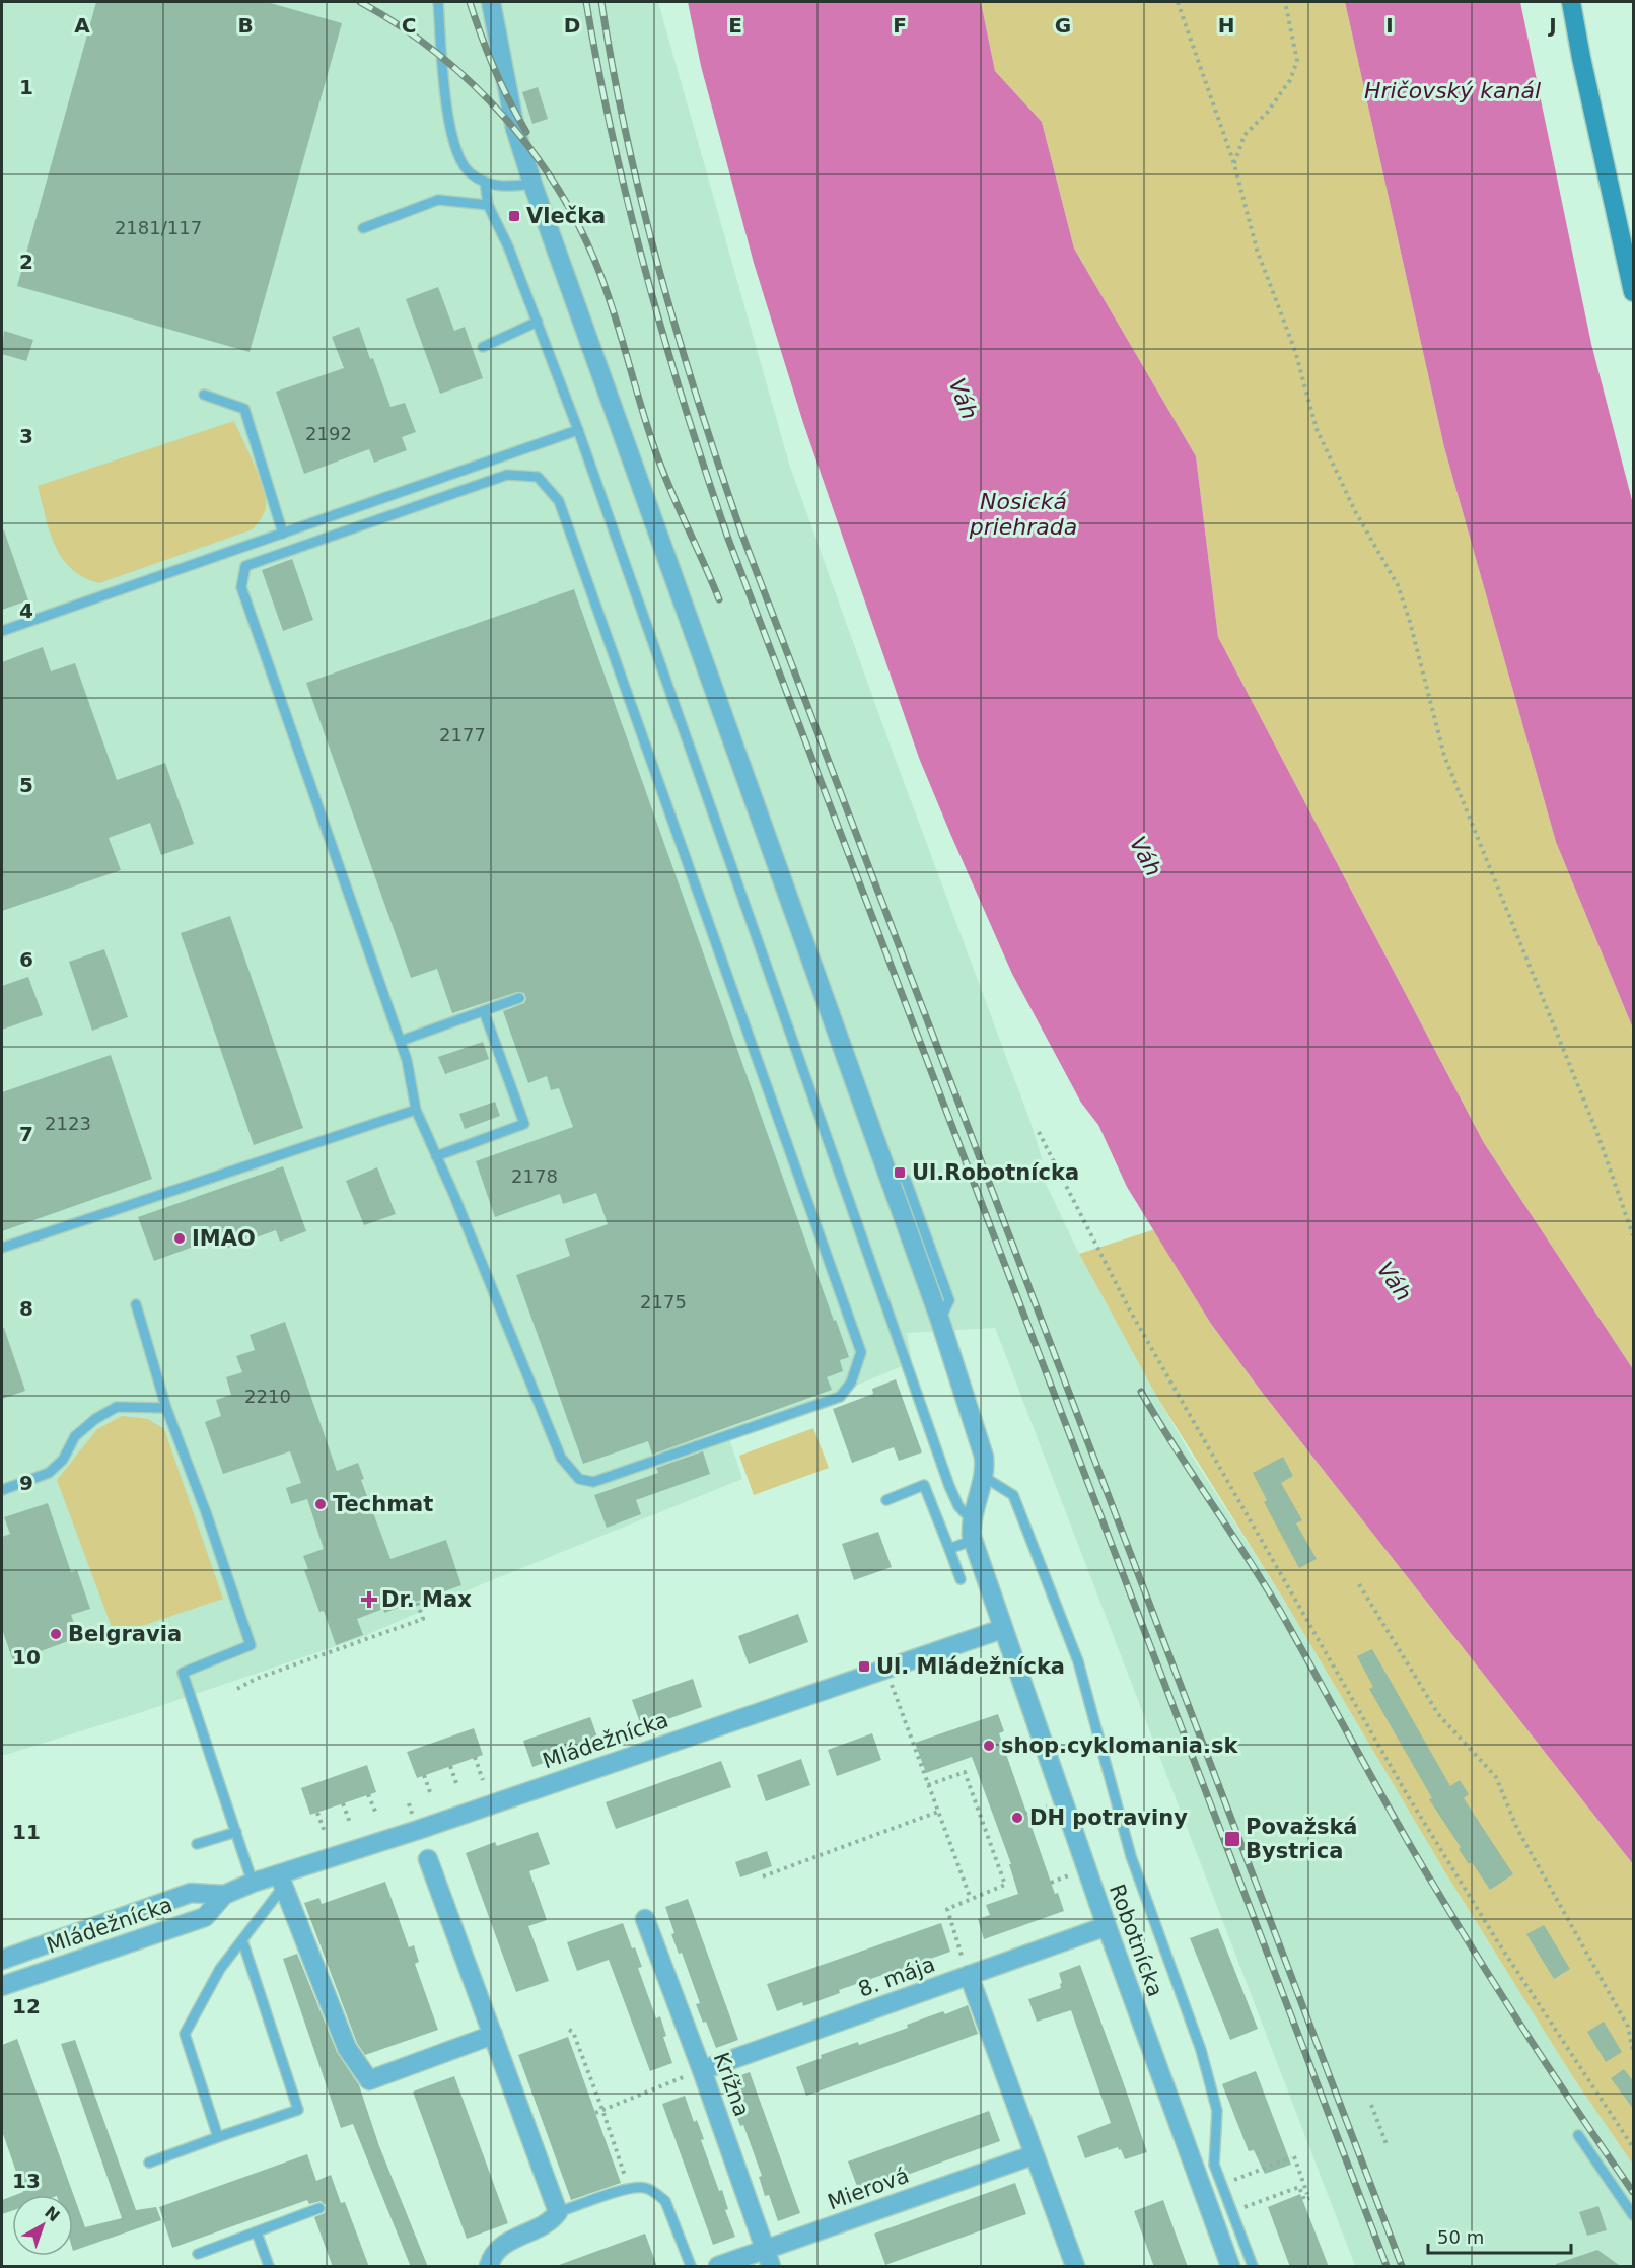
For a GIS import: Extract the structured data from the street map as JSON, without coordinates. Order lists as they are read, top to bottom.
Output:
{
  "streets": {
    "street": [
      "Mládežnícka",
      "Robotnícka",
      "8. mája",
      "Krížna",
      "Mierová"
    ]
  },
  "crossings": [
    ["Mládežnícka", "Robotnícka"],
    ["Robotnícka", "8. mája"],
    ["8. mája", "Krížna"],
    ["Krížna", "Mierová"]
  ],
  "water": ["Hričovský kanál", "Váh", "Nosická priehrada"],
  "places": {
    "transit": [
      "Vlečka",
      "Ul.Robotnícka",
      "Ul. Mládežnícka",
      "Považská Bystrica"
    ],
    "other": [
      "IMAO",
      "Techmat",
      "Belgravia",
      "shop.cyklomania.sk",
      "DH potraviny"
    ],
    "health": ["Dr. Max"]
  },
  "house_numbers": [
    "2181/117",
    "2192",
    "2177",
    "2123",
    "2178",
    "2175",
    "2210"
  ],
  "scale_bar": "50 m",
  "north": "top right",
  "grid": {
    "columns": [
      "A",
      "B",
      "C",
      "D",
      "E",
      "F",
      "G",
      "H",
      "I",
      "J"
    ],
    "rows": [
      "1",
      "2",
      "3",
      "4",
      "5",
      "6",
      "7",
      "8",
      "9",
      "10",
      "11",
      "12",
      "13"
    ]
  }
}
